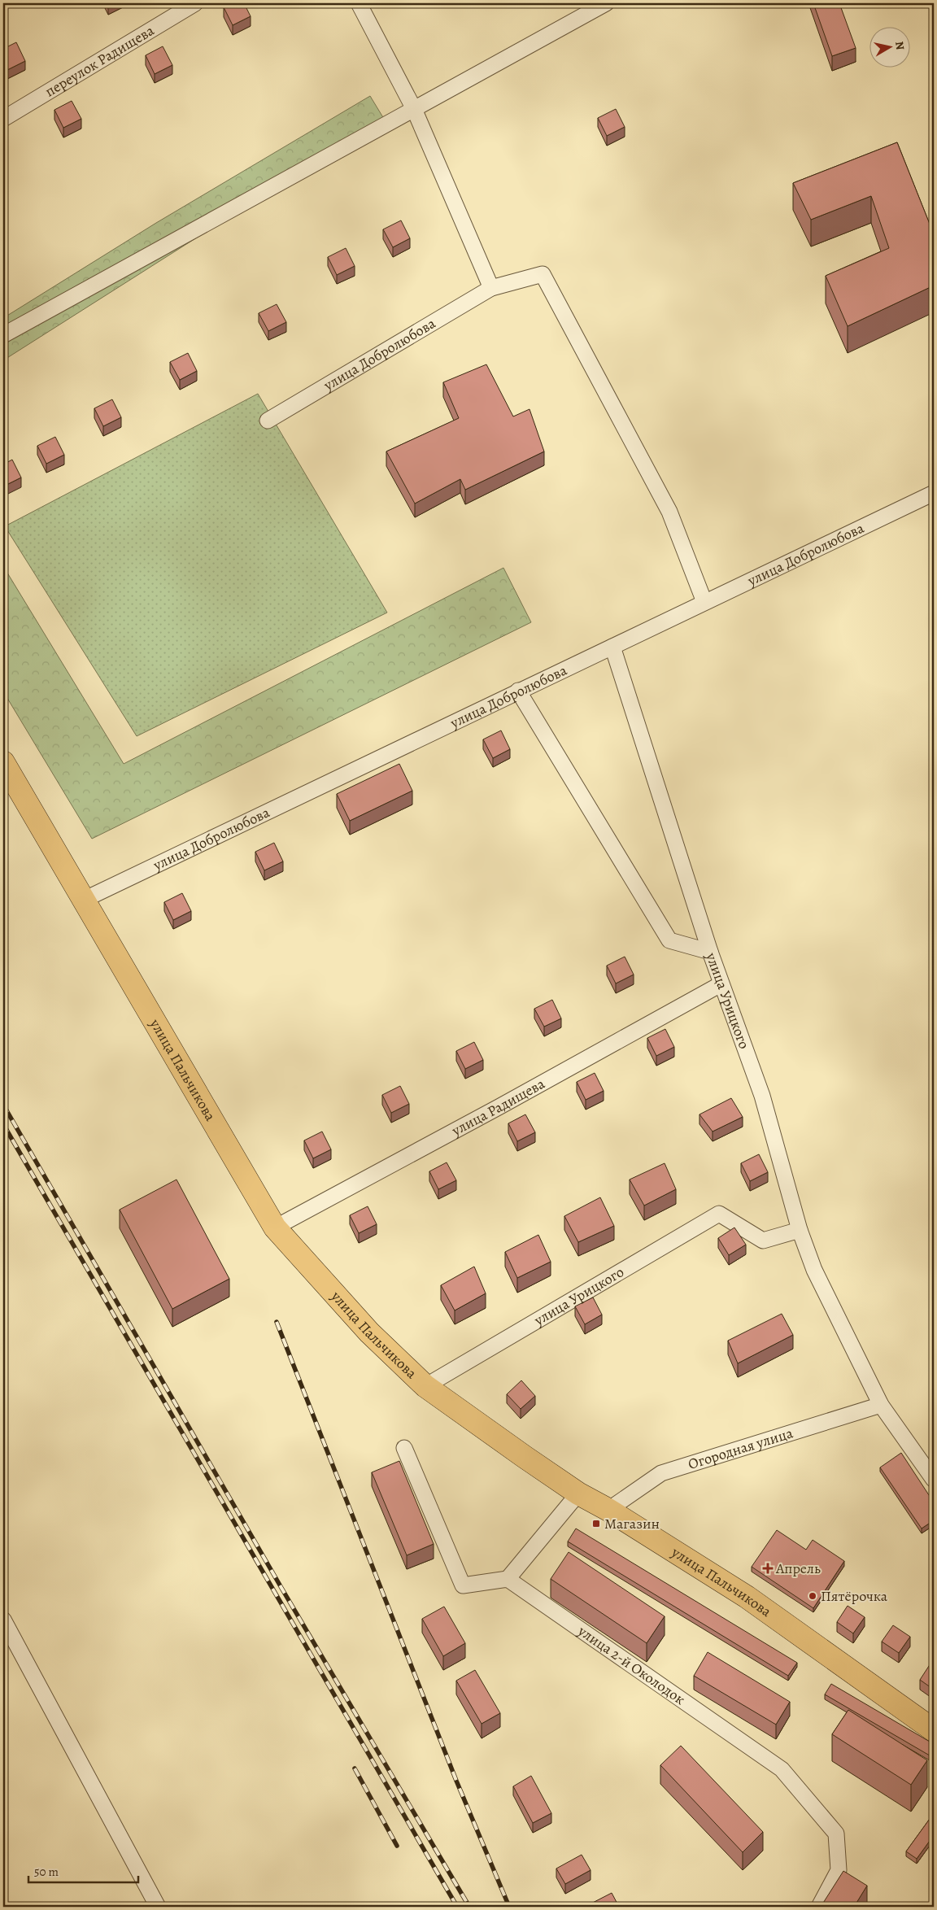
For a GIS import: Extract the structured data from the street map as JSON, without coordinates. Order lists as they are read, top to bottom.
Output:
{
  "streets": {
    "main road": ["улица Пальчикова"],
    "street": [
      "переулок Радищева",
      "улица Добролюбова",
      "улица Урицкого",
      "улица Радищева",
      "Огородная улица",
      "улица 2-й Околодок"
    ]
  },
  "crossings": [
    ["улица Добролюбова", "улица Урицкого"],
    ["улица Добролюбова", "улица Пальчикова"],
    ["улица Урицкого", "улица Пальчикова"],
    ["улица Урицкого", "улица Радищева"],
    ["улица Урицкого", "Огородная улица"],
    ["улица Пальчикова", "улица Радищева"],
    ["улица Пальчикова", "Огородная улица"]
  ],
  "places": {
    "transit": ["Магазин"],
    "health": ["Апрель"],
    "other": ["Пятёрочка"]
  },
  "scale_bar": "50 m",
  "north": "right"
}
